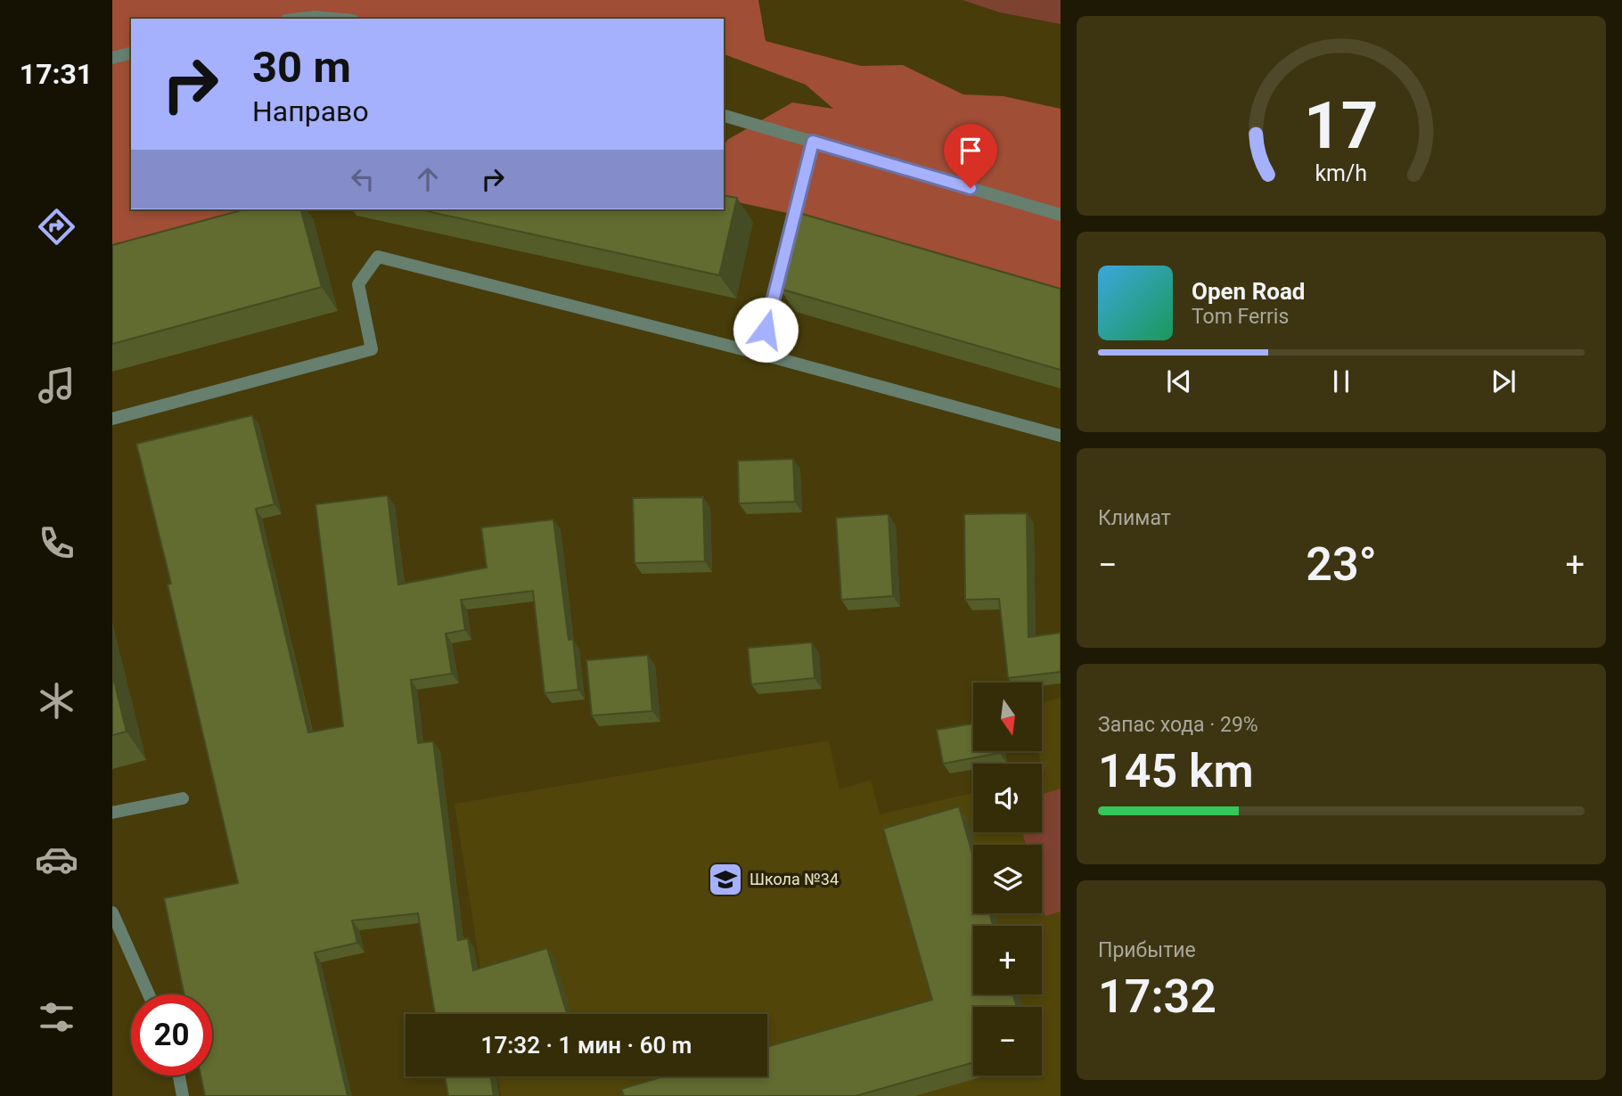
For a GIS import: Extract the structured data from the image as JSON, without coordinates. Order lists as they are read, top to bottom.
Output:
{
  "places": {
    "school or university": ["Школа №34"]
  },
  "north": "bottom",
  "page": {
    "tabs": "17:31",
    "turn": ["30 m", "Направо"],
    "song": ["Open Road", "Tom Ferris"],
    "tile": [
      "Климат",
      ["Запас хода · 29%", "145 km"],
      ["Прибытие", "17:32"]
    ],
    "heat": ["−", "23°", "+"],
    "map_buttons": ["+", "−"],
    "limit": "20",
    "trip": "17:32 · 1 мин · 60 m",
    "gauge": ["17", "km/h"]
  }
}
